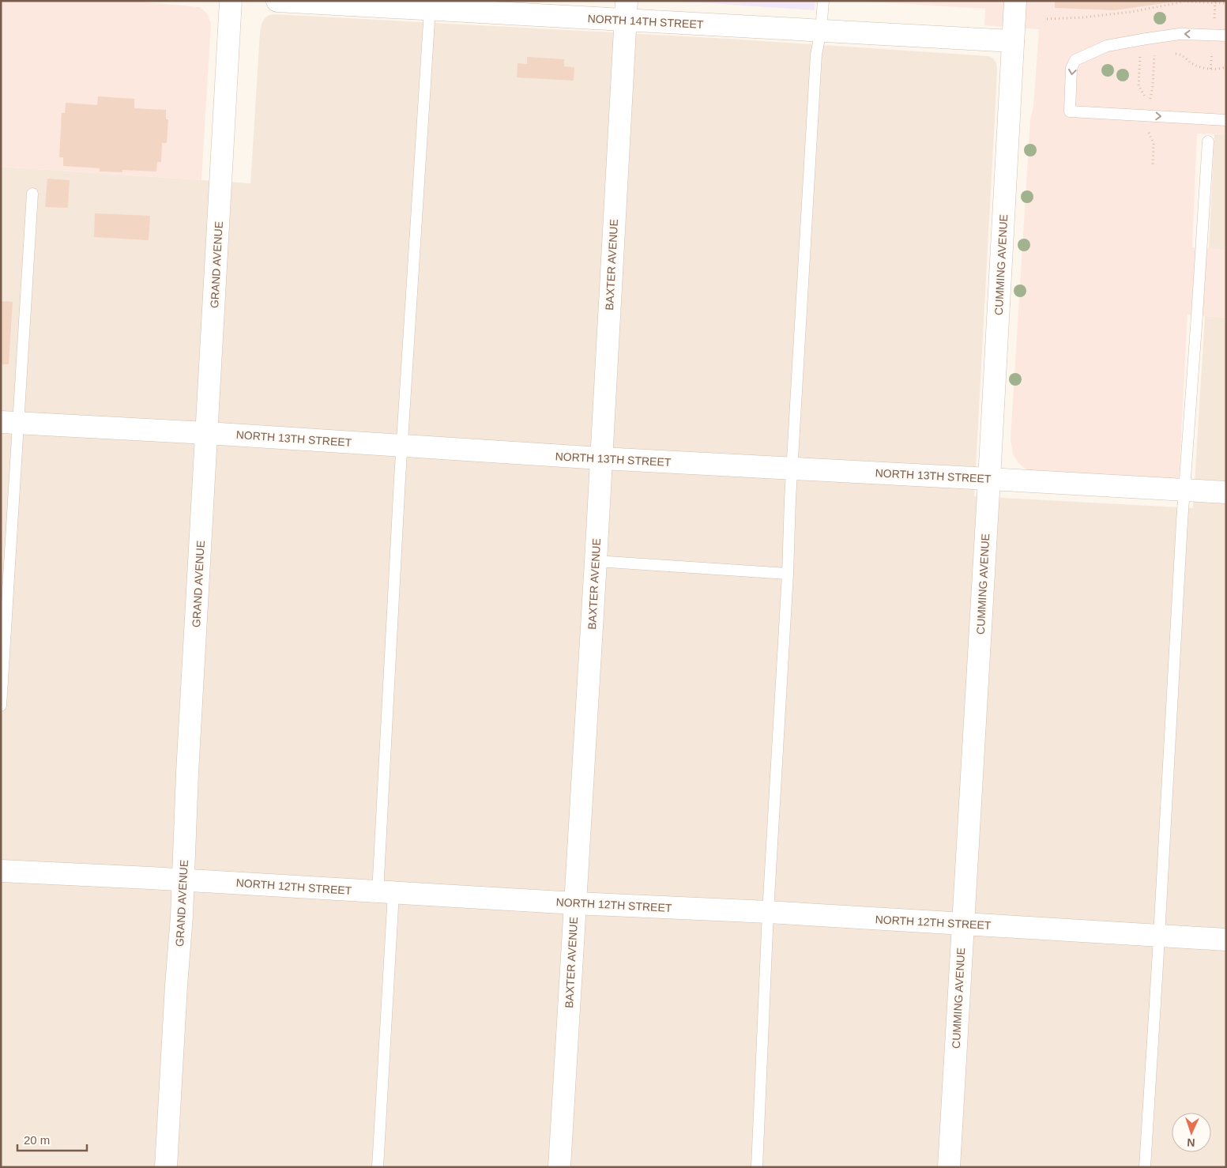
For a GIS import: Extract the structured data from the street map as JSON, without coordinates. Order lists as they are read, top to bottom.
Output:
{
  "streets": {
    "street": [
      "NORTH 14TH STREET",
      "GRAND AVENUE",
      "BAXTER AVENUE",
      "CUMMING AVENUE",
      "NORTH 13TH STREET",
      "NORTH 12TH STREET"
    ]
  },
  "crossings": [
    ["NORTH 14TH STREET", "BAXTER AVENUE"],
    ["NORTH 14TH STREET", "CUMMING AVENUE"],
    ["GRAND AVENUE", "NORTH 13TH STREET"],
    ["GRAND AVENUE", "NORTH 12TH STREET"],
    ["BAXTER AVENUE", "NORTH 13TH STREET"],
    ["BAXTER AVENUE", "NORTH 12TH STREET"],
    ["CUMMING AVENUE", "NORTH 13TH STREET"],
    ["CUMMING AVENUE", "NORTH 12TH STREET"]
  ],
  "scale_bar": "20 m",
  "north": "bottom"
}
